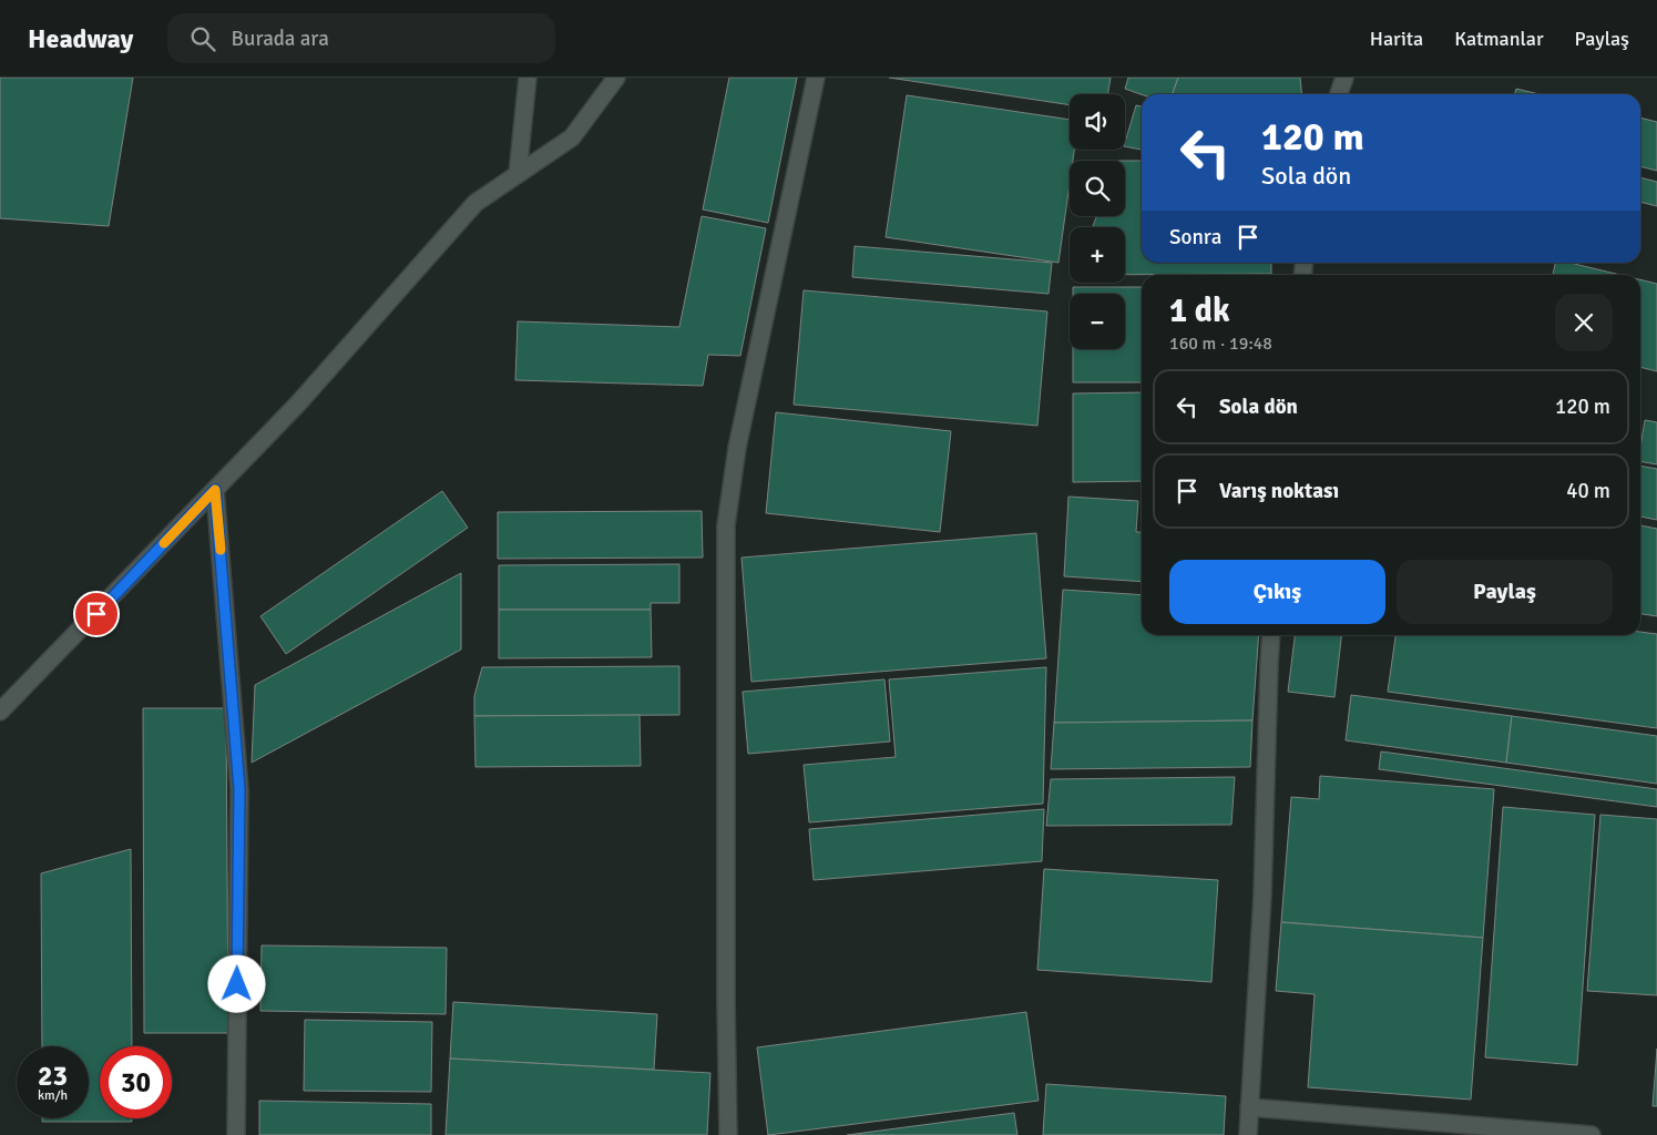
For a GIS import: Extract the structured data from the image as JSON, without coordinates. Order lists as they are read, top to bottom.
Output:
{
  "page": {
    "header": "Headway",
    "search": "Burada ara",
    "nav": ["Harita", "Katmanlar", "Paylaş"],
    "map_buttons": ["+", "−"],
    "turn": ["120 m", "Sola dön"],
    "then": "Sonra",
    "heading": ["1 dk", "160 m · 19:48"],
    "list": [
      {
        "name": "Sola dön",
        "value": "120 m"
      },
      {
        "name": "Varış noktası",
        "value": "40 m"
      }
    ],
    "buttons": ["Çıkış", "Paylaş"],
    "speed": "23 km/h",
    "limit": "30"
  }
}
